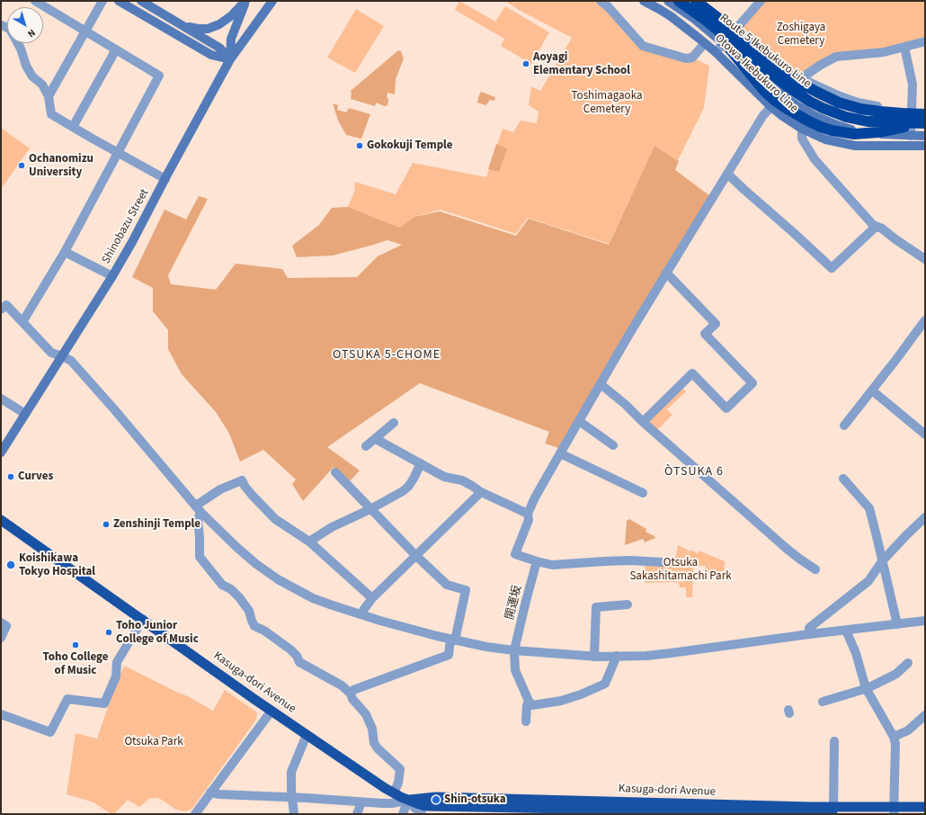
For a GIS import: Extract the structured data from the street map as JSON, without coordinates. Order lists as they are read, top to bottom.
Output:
{
  "streets": {
    "highway": ["Route 5 Ikebukuro Line", "Kasuga-dori Avenue"],
    "main road": ["Otowa-Ikebukuro Line", "Shinobazu Street"],
    "street": ["開運坂"]
  },
  "districts": ["OTSUKA 5-CHOME", "ÒTSUKA 6"],
  "parks": [
    "Zoshigaya Cemetery",
    "Toshimagaoka Cemetery",
    "Otsuka Sakashitamachi Park",
    "Otsuka Park"
  ],
  "places": [
    "Aoyagi Elementary School",
    "Gokokuji Temple",
    "Ochanomizu University",
    "Curves",
    "Zenshinji Temple",
    "Koishikawa Tokyo Hospital",
    "Toho Junior College of Music",
    "Toho College of Music",
    "Shin-otsuka"
  ],
  "north": "bottom right"
}
